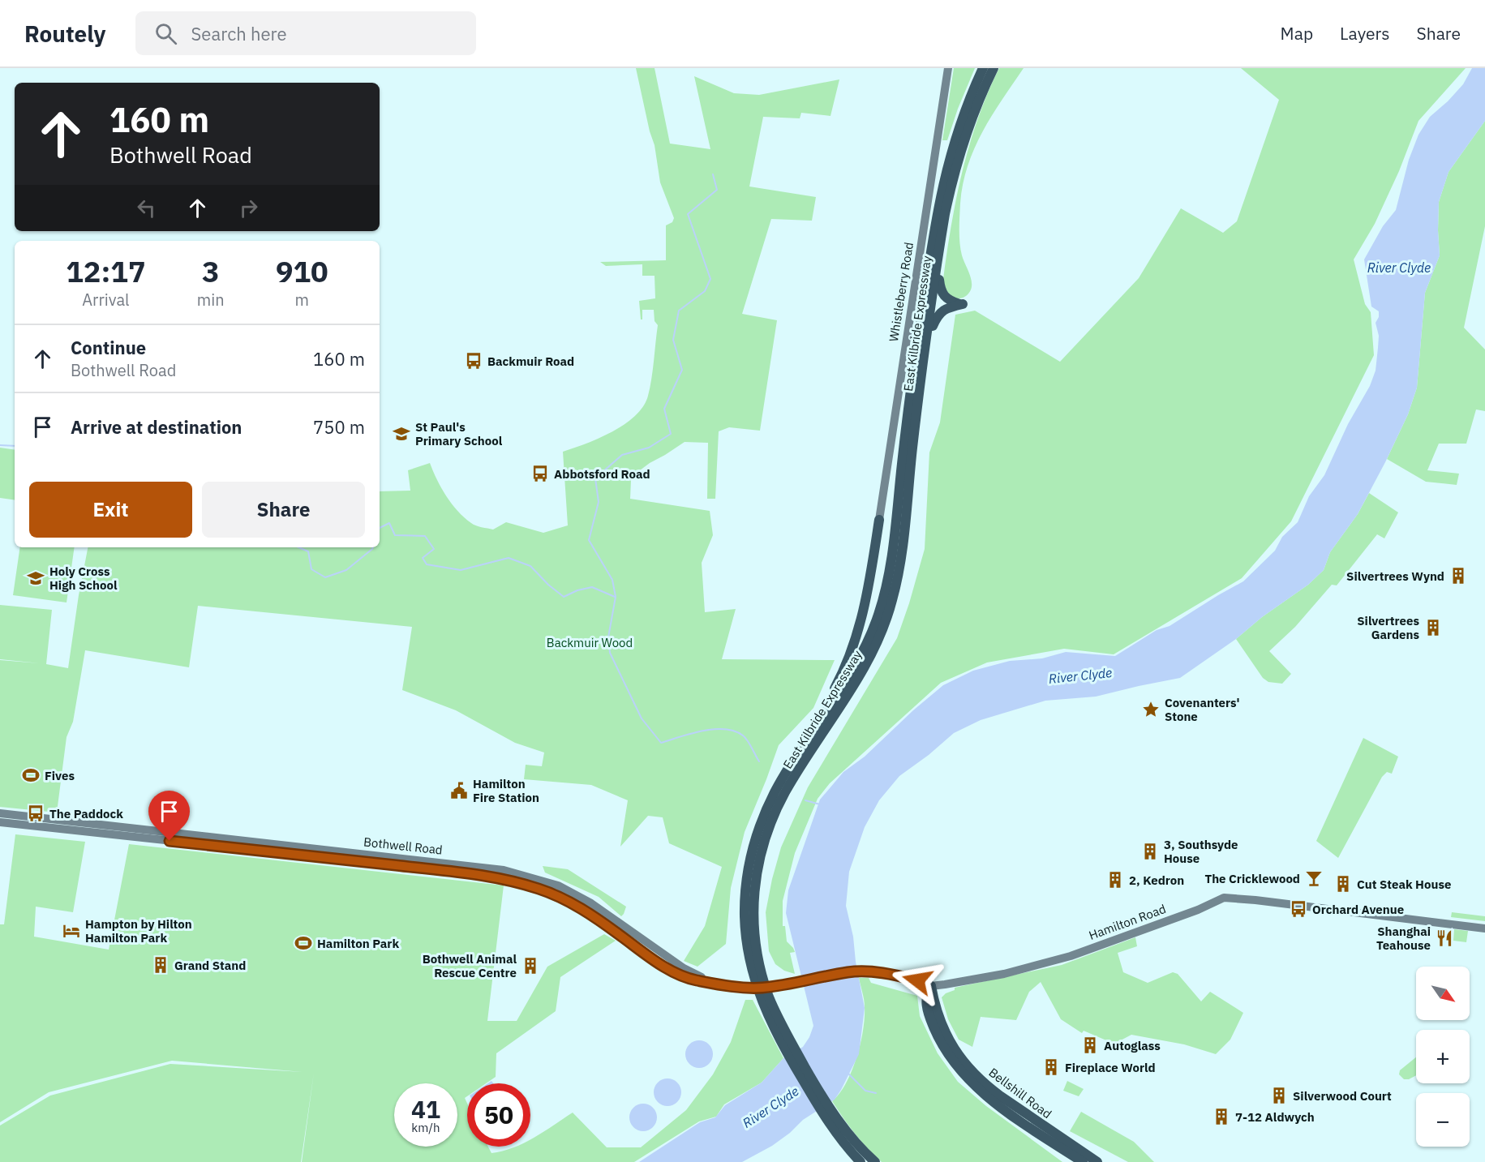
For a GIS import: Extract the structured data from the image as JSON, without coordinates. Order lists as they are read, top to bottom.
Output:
{
  "streets": {
    "highway": ["East Kilbride Expressway", "Bellshill Road"],
    "main road": ["Whistleberry Road", "Bothwell Road", "Hamilton Road"]
  },
  "crossings": [
    ["Bothwell Road", "Hamilton Road"],
    ["Hamilton Road", "Bellshill Road"]
  ],
  "water": ["River Clyde"],
  "parks": ["Backmuir Wood"],
  "places": {
    "bus stop": [
      "Backmuir Road",
      "Abbotsford Road",
      "The Paddock",
      "Orchard Avenue"
    ],
    "school or university": ["St Paul's Primary School", "Holy Cross High School"],
    "building": [
      "Silvertrees Wynd",
      "Silvertrees Gardens",
      "3, Southsyde House",
      "2, Kedron",
      "Cut Steak House",
      "Grand Stand",
      "Bothwell Animal Rescue Centre",
      "Autoglass",
      "Fireplace World",
      "Silverwood Court",
      "7-12 Aldwych"
    ],
    "place": ["Covenanters' Stone"],
    "sports": ["Fives", "Hamilton Park"],
    "public building": ["Hamilton Fire Station"],
    "bar": ["The Cricklewood"],
    "hotel": ["Hampton by Hilton Hamilton Park"],
    "restaurant": ["Shanghai Teahouse"]
  },
  "north": "bottom right",
  "page": {
    "header": "Routely",
    "search": "Search here",
    "nav": ["Map", "Layers", "Share"],
    "turn": ["160 m", "Bothwell Road"],
    "eta": [
      "12:17",
      "Arrival",
      "3",
      "min",
      "910",
      "m"
    ],
    "list": [
      {
        "name": "Continue",
        "note": "Bothwell Road",
        "value": "160 m"
      },
      {
        "name": "Arrive at destination",
        "value": "750 m"
      }
    ],
    "buttons": ["Exit", "Share"],
    "map_buttons": ["+", "−"],
    "speed": "41 km/h",
    "limit": "50"
  }
}
